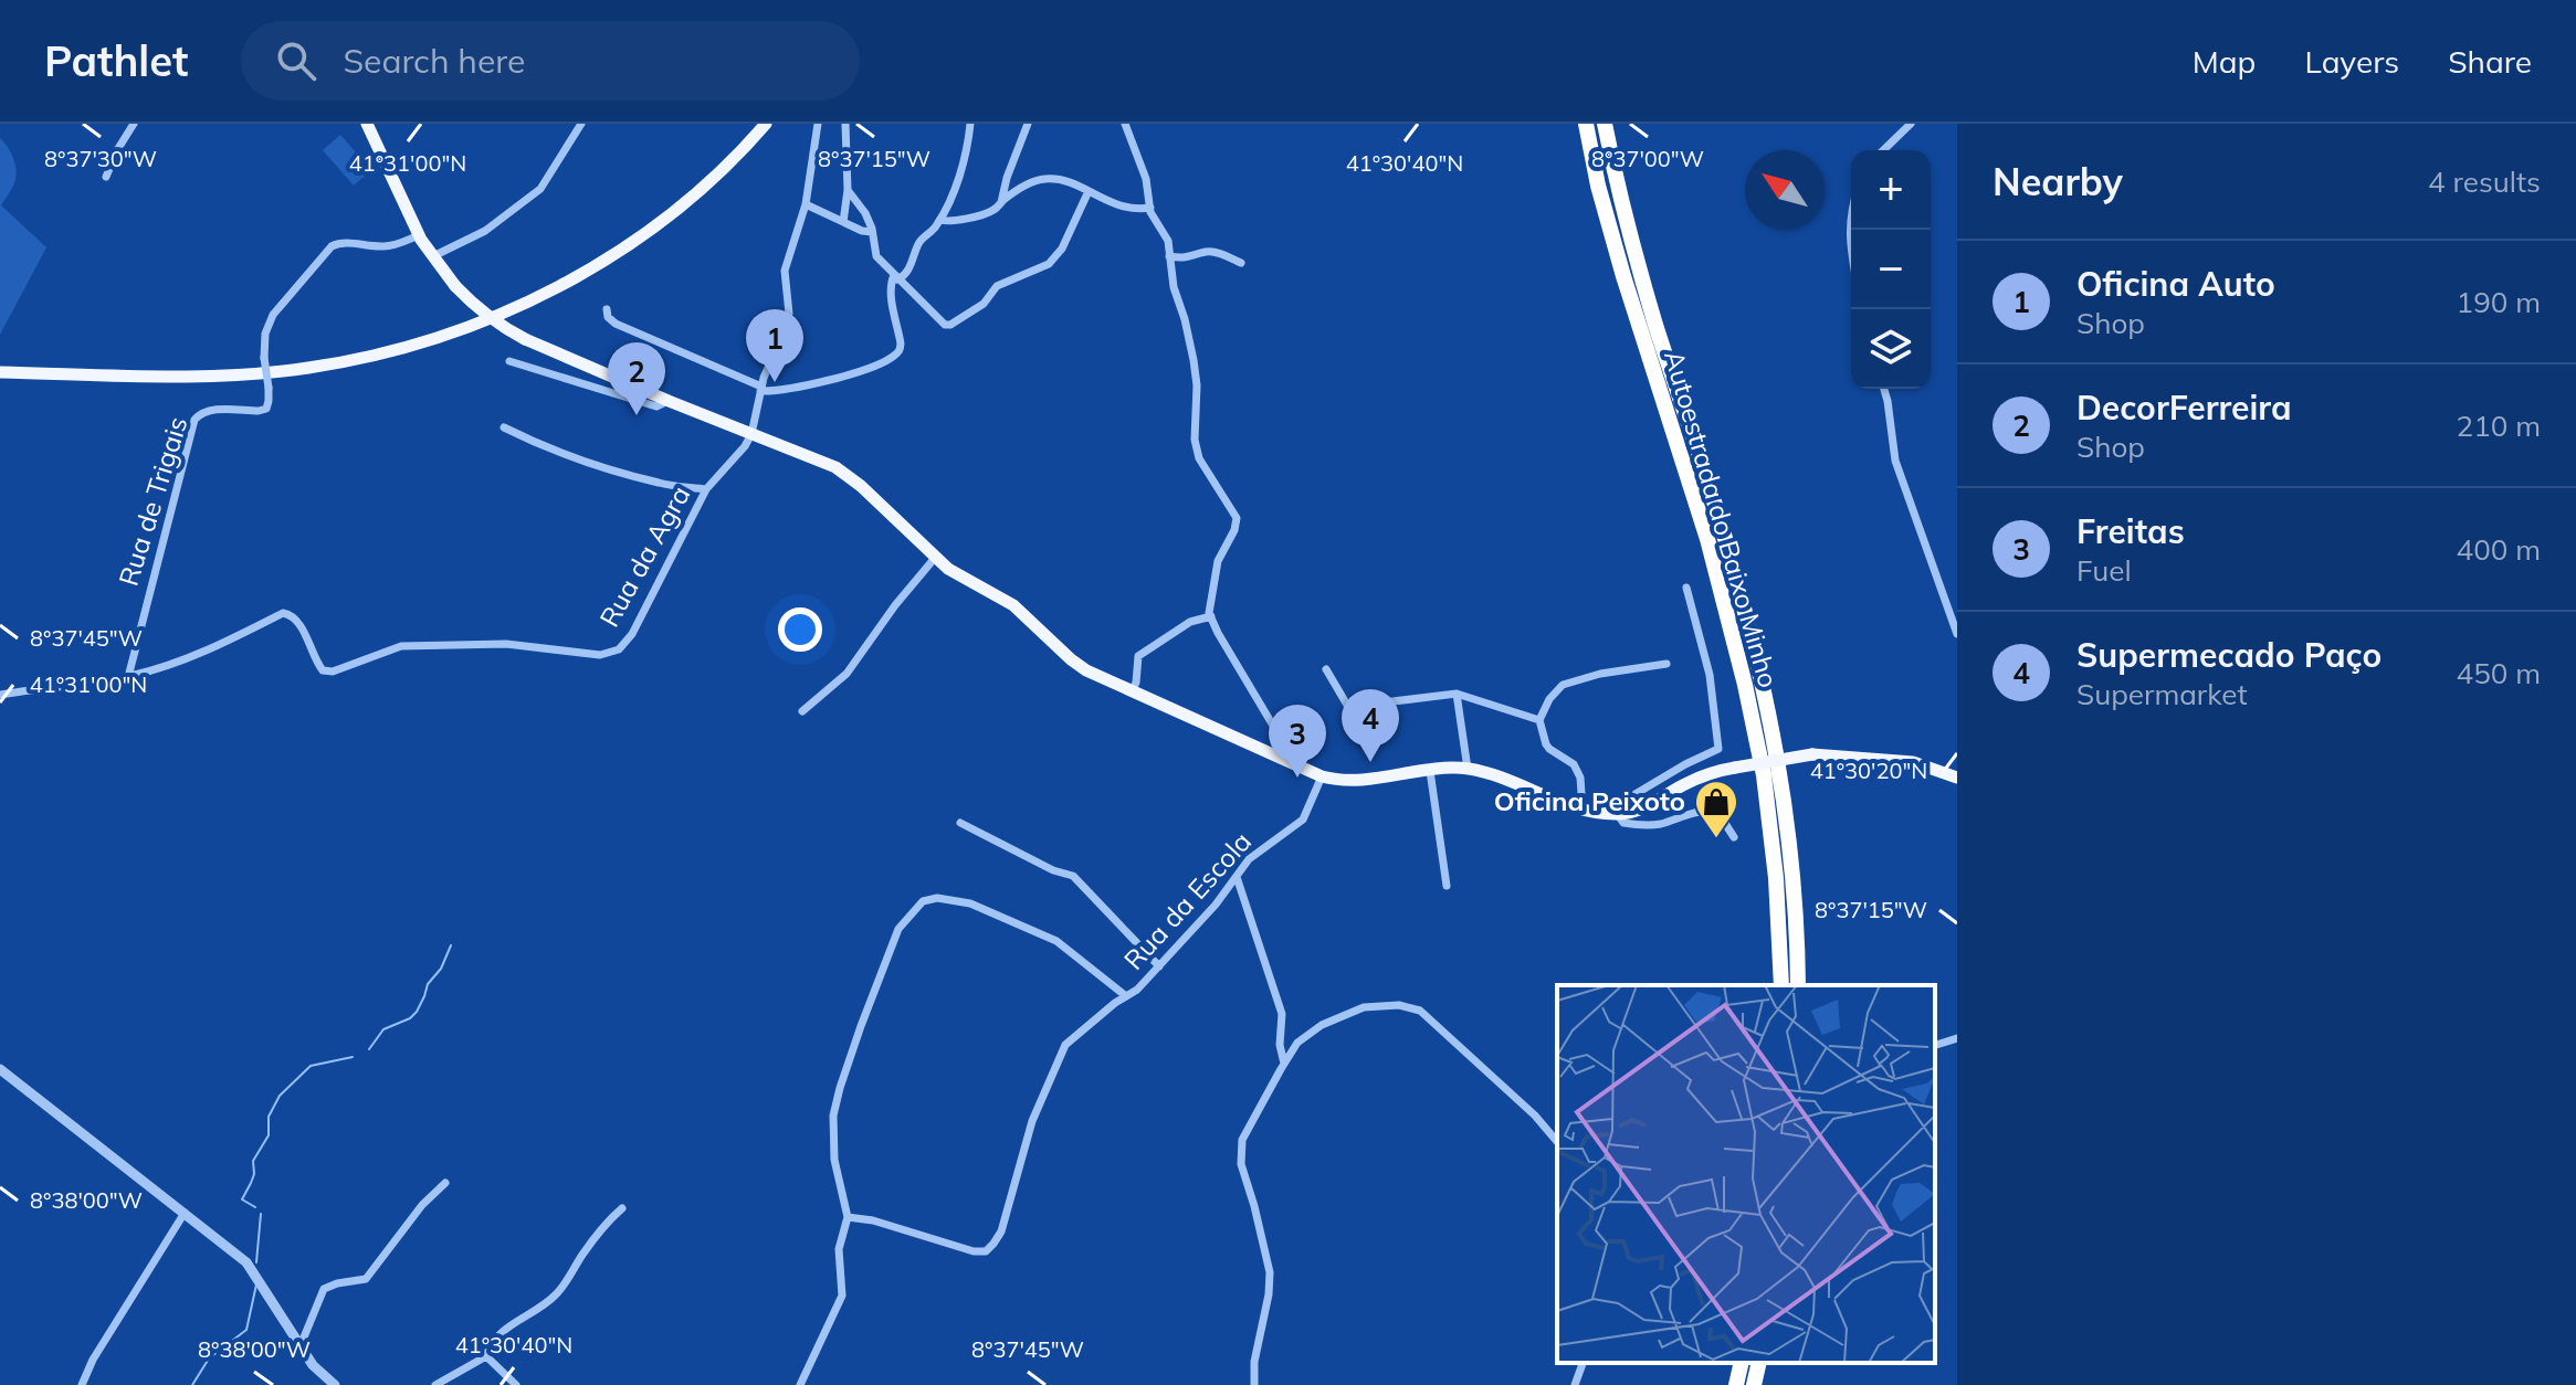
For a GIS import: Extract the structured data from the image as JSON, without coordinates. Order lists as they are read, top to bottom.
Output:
{
  "streets": {
    "highway": ["Autoestrada do Baixo Minho"],
    "street": ["Rua de Trigais", "Rua da Agra", "Rua da Escola"]
  },
  "crossings": [
    ["Rua de Trigais", "Rua da Agra"]
  ],
  "places": {
    "shop": ["Oficina Peixoto"]
  },
  "north": "top left",
  "page": {
    "header": "Pathlet",
    "search": "Search here",
    "nav": ["Map", "Layers", "Share"],
    "heading": ["Nearby", "4 results"],
    "map_buttons": ["+", "−"],
    "list": [
      {
        "mark": "1",
        "name": "Oficina Auto",
        "note": "Shop",
        "value": "190 m"
      },
      {
        "mark": "2",
        "name": "DecorFerreira",
        "note": "Shop",
        "value": "210 m"
      },
      {
        "mark": "3",
        "name": "Freitas",
        "note": "Fuel",
        "value": "400 m"
      },
      {
        "mark": "4",
        "name": "Supermecado Paço",
        "note": "Supermarket",
        "value": "450 m"
      }
    ],
    "pins": [
      "1",
      "2",
      "4",
      "3"
    ]
  },
  "coordinates": [
    "8°37'00\"W",
    "8°37'30\"W",
    "8°37'15\"W",
    "41°30'40\"N",
    "41°31'00\"N",
    "8°37'45\"W",
    "41°30'20\"N",
    "8°38'00\"W"
  ]
}
